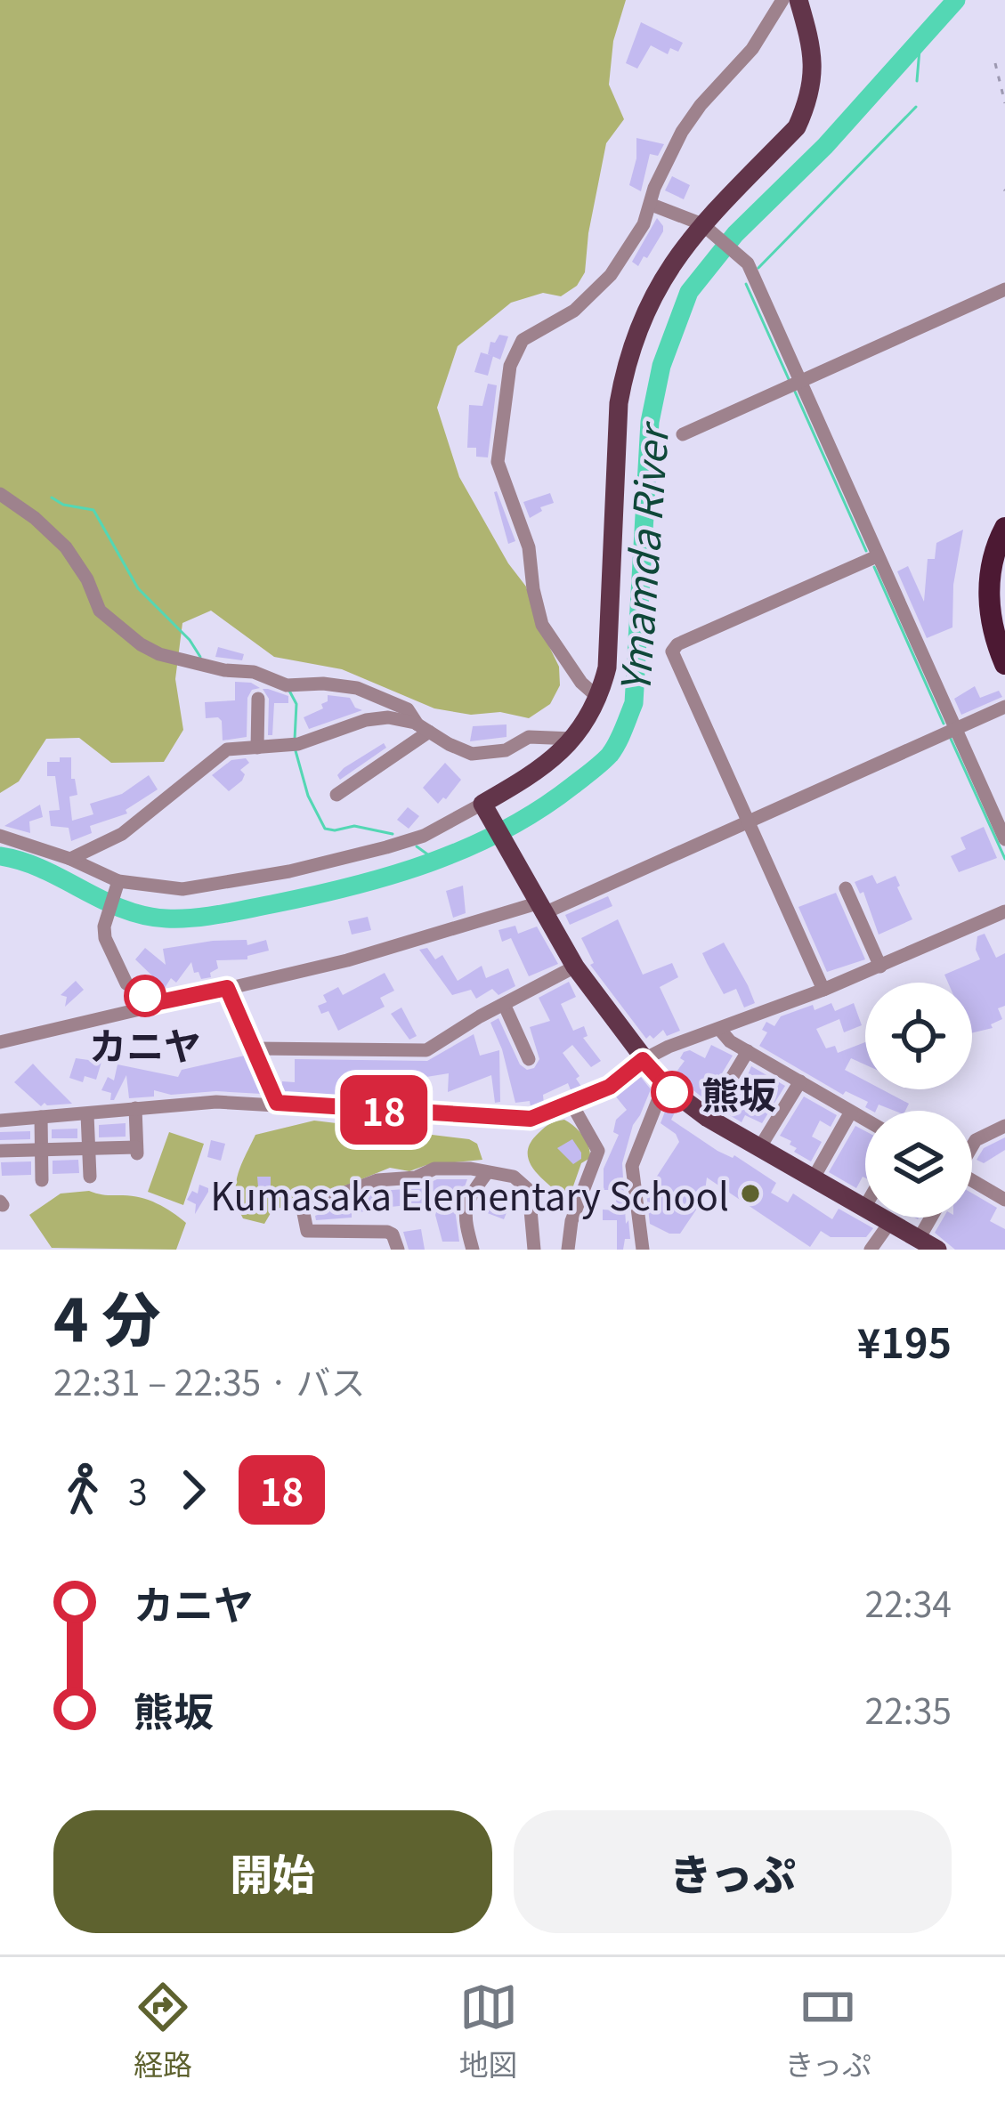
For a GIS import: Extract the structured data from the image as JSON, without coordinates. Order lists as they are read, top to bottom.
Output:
{
  "water": ["Ymamda River"],
  "places": ["カニヤ", "熊坂", "Kumasaka Elementary School"],
  "lines": ["bus line 18"],
  "page": {
    "on_map": "18",
    "heading": ["4 分", "22:31 – 22:35 · バス", "¥195"],
    "legs": ["3", "18"],
    "list": [
      {
        "name": "カニヤ",
        "value": "22:34"
      },
      {
        "name": "熊坂",
        "value": "22:35"
      }
    ],
    "buttons": ["開始", "きっぷ"],
    "tabs": ["経路", "地図", "きっぷ"]
  }
}
